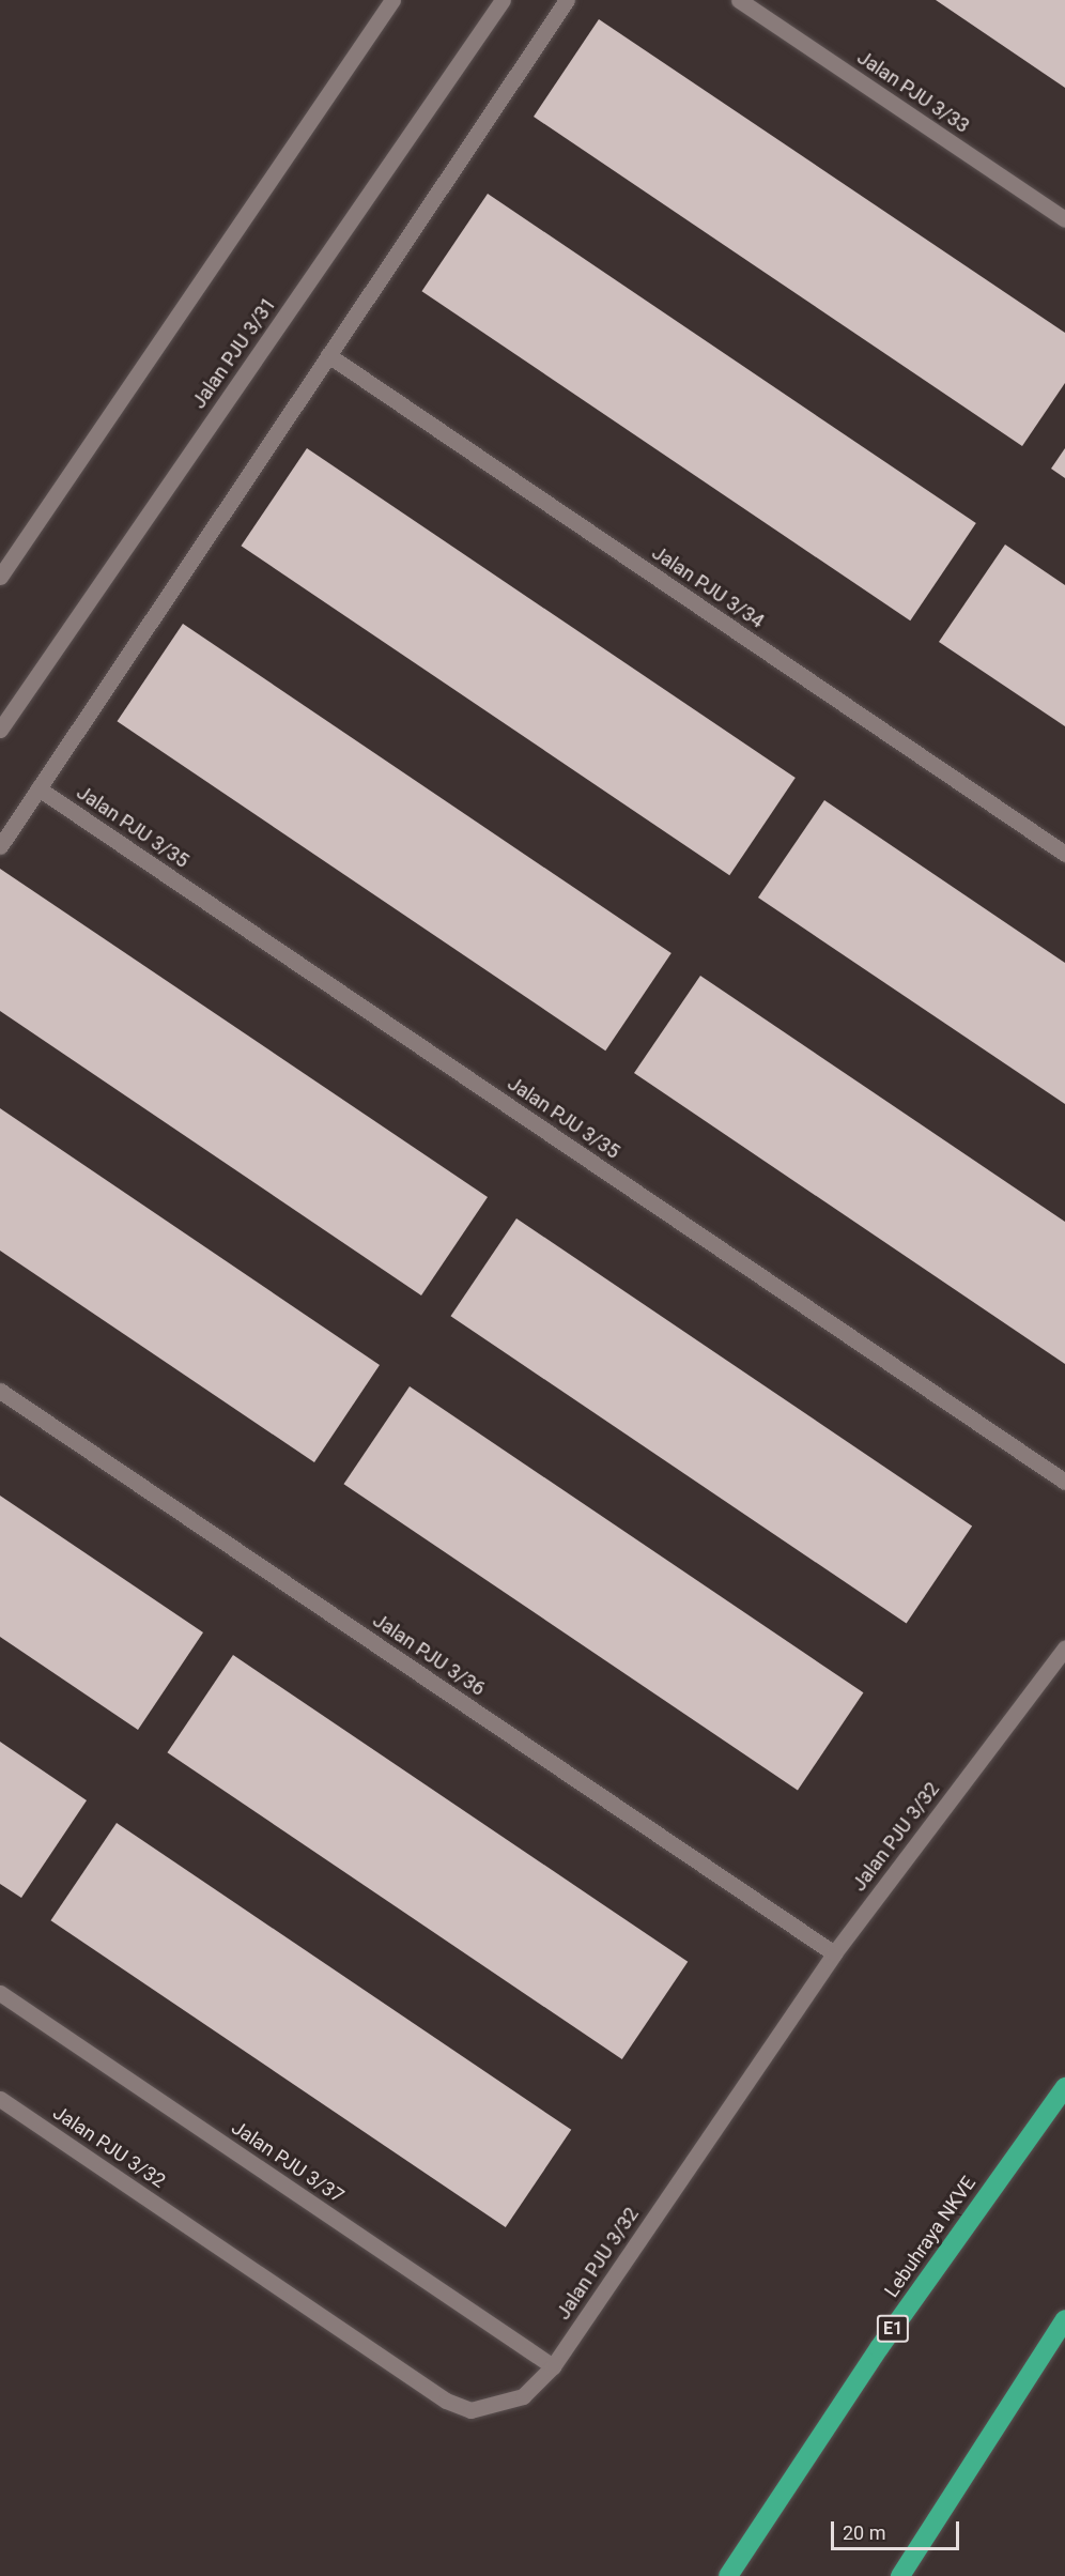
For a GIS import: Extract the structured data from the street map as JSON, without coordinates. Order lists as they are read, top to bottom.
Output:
{
  "streets": {
    "highway": ["Lebuhraya NKVE", "E1"],
    "street": [
      "Jalan PJU 3/33",
      "Jalan PJU 3/31",
      "Jalan PJU 3/34",
      "Jalan PJU 3/35",
      "Jalan PJU 3/36",
      "Jalan PJU 3/32",
      "Jalan PJU 3/37"
    ]
  },
  "crossings": [
    ["Jalan PJU 3/36", "Jalan PJU 3/32"],
    ["Jalan PJU 3/32", "Jalan PJU 3/37"]
  ],
  "scale_bar": "20 m"
}
